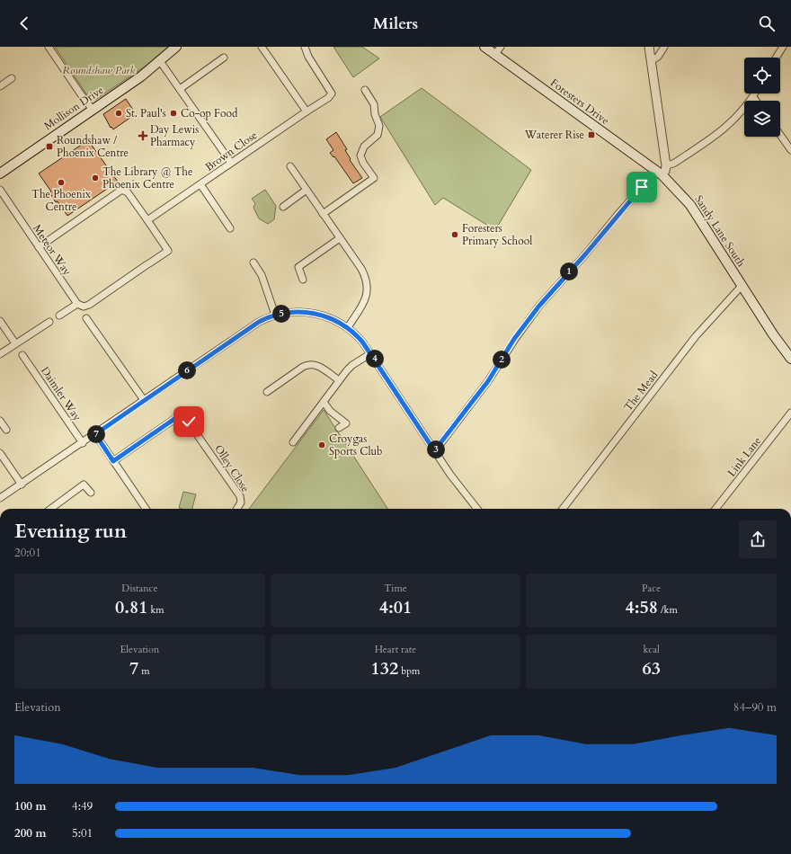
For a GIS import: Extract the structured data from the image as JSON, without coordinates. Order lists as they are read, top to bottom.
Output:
{
  "streets": {
    "main road": ["Foresters Drive", "Mollison Drive", "Sandy Lane South"],
    "street": [
      "Brown Close",
      "Meteor Way",
      "The Mead",
      "Daimler Way",
      "Link Lane",
      "Olley Close"
    ]
  },
  "crossings": [
    ["Foresters Drive", "Sandy Lane South"],
    ["Sandy Lane South", "The Mead"]
  ],
  "parks": ["Roundshaw Park"],
  "places": {
    "other": [
      "St. Paul's",
      "Co-op Food",
      "The Library @ The Phoenix Centre",
      "The Phoenix Centre",
      "Foresters Primary School",
      "Croygas Sports Club"
    ],
    "transit": ["Waterer Rise", "Roundshaw / Phoenix Centre"],
    "health": ["Day Lewis Pharmacy"]
  },
  "page": {
    "header": "Milers",
    "pins": [
      "1",
      "5",
      "4",
      "2",
      "6",
      "7",
      "3"
    ],
    "heading": ["Evening run", "20:01"],
    "stats": [
      ["Distance", "0.81 km"],
      ["Time", "4:01"],
      ["Pace", "4:58 /km"],
      ["Elevation", "7 m"],
      ["Heart rate", "132 bpm"],
      ["kcal", "63"]
    ],
    "chart": ["Elevation", "84–90 m"],
    "list": [
      {
        "name": "100 m",
        "note": "4:49"
      },
      {
        "name": "200 m",
        "note": "5:01"
      }
    ]
  }
}
